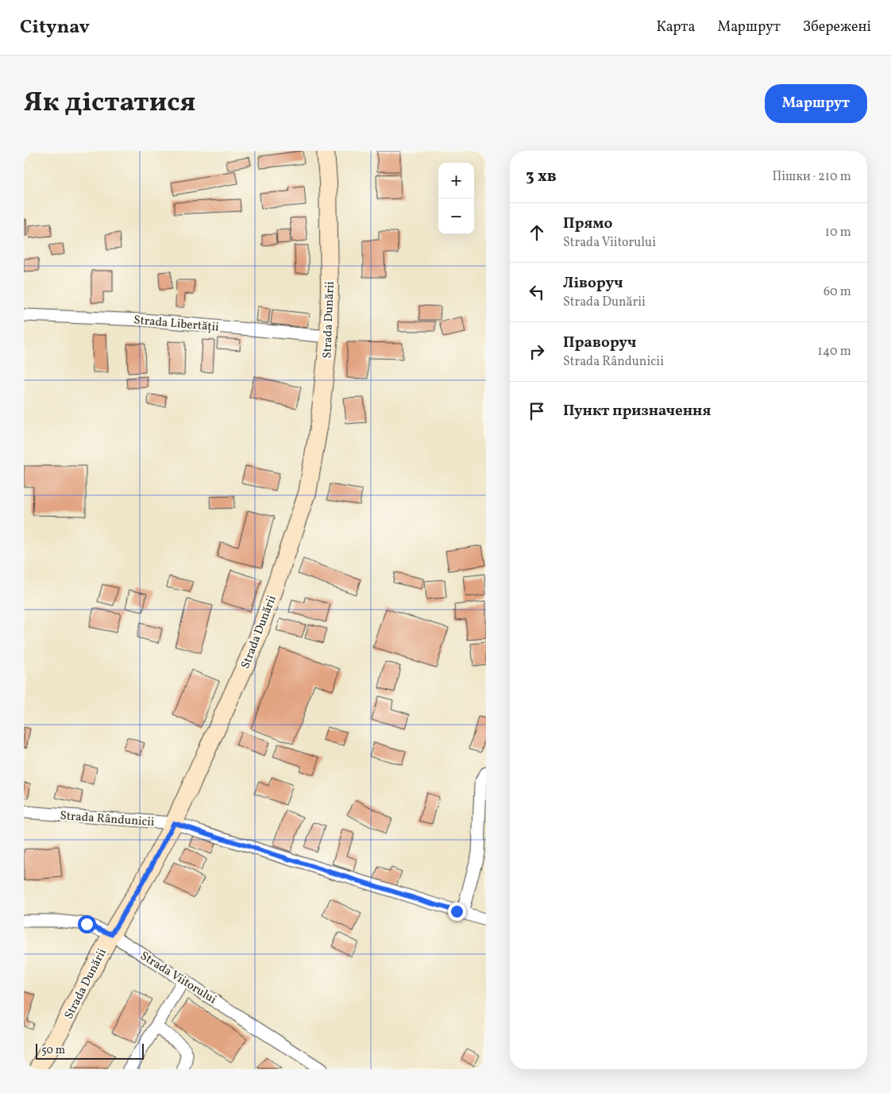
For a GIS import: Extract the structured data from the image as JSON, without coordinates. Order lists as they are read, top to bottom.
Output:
{
  "streets": {
    "main road": ["Strada Dunării"],
    "street": ["Strada Libertății", "Strada Rândunicii", "Strada Viitorului"]
  },
  "crossings": [
    ["Strada Dunării", "Strada Libertății"],
    ["Strada Dunării", "Strada Rândunicii"],
    ["Strada Dunării", "Strada Viitorului"]
  ],
  "scale_bar": "50 m",
  "page": {
    "header": "Citynav",
    "nav": ["Карта", "Маршрут", "Збережені"],
    "title": "Як дістатися",
    "buttons": "Маршрут",
    "heading": ["3 хв", "Пішки · 210 m"],
    "map_buttons": ["+", "−"],
    "list": [
      ["Прямо", "Strada Viitorului", "10 m"],
      ["Ліворуч", "Strada Dunării", "60 m"],
      ["Праворуч", "Strada Rândunicii", "140 m"],
      "Пункт призначення"
    ],
    "scale": "50 m"
  }
}
